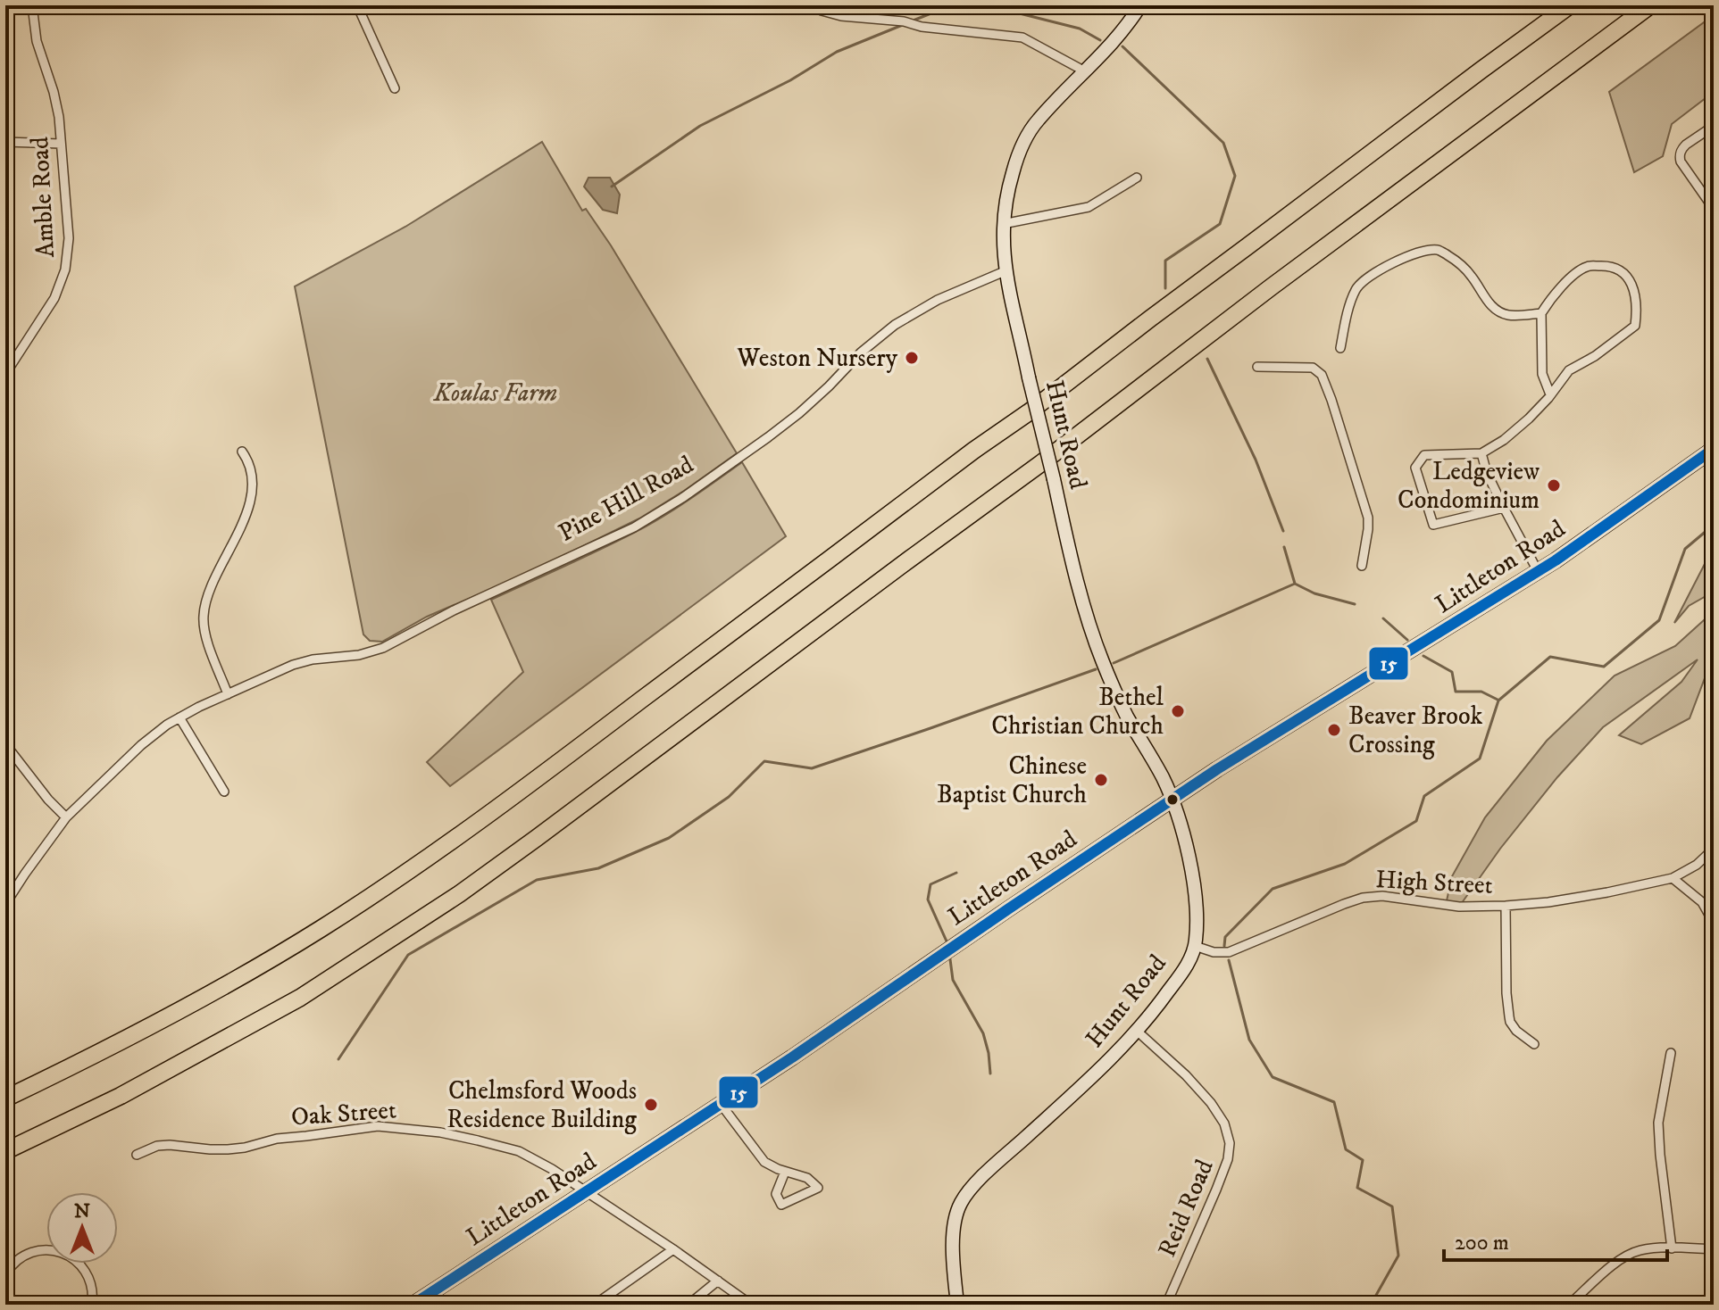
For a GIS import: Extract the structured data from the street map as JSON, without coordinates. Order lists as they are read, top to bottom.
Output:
{
  "streets": {
    "main road": ["Littleton Road"],
    "street": [
      "Amble Road",
      "Hunt Road",
      "Pine Hill Road",
      "High Street",
      "Oak Street",
      "Reid Road"
    ]
  },
  "crossings": [
    ["Hunt Road", "Pine Hill Road"],
    ["Hunt Road", "Littleton Road"],
    ["Hunt Road", "High Street"],
    ["Hunt Road", "Reid Road"],
    ["Littleton Road", "Oak Street"]
  ],
  "parks": ["Koulas Farm"],
  "places": [
    "Weston Nursery",
    "Ledgeview Condominium",
    "Bethel Christian Church",
    "Beaver Brook Crossing",
    "Chinese Baptist Church",
    "Chelmsford Woods Residence Building"
  ],
  "lines": ["transit line 15"],
  "scale_bar": "200 m",
  "north": "top"
}
